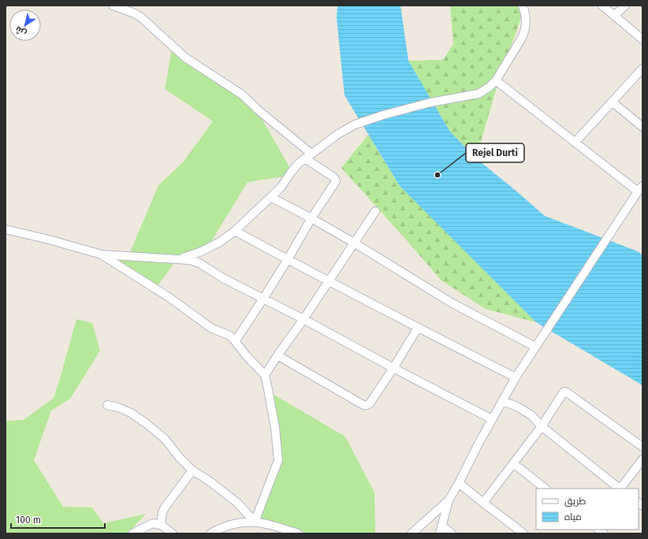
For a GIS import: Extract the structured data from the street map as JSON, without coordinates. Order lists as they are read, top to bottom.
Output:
{
  "places": ["Rejel Durti"],
  "legend": ["طريق", "مياه"],
  "scale_bar": "100 m",
  "north": "bottom left"
}
